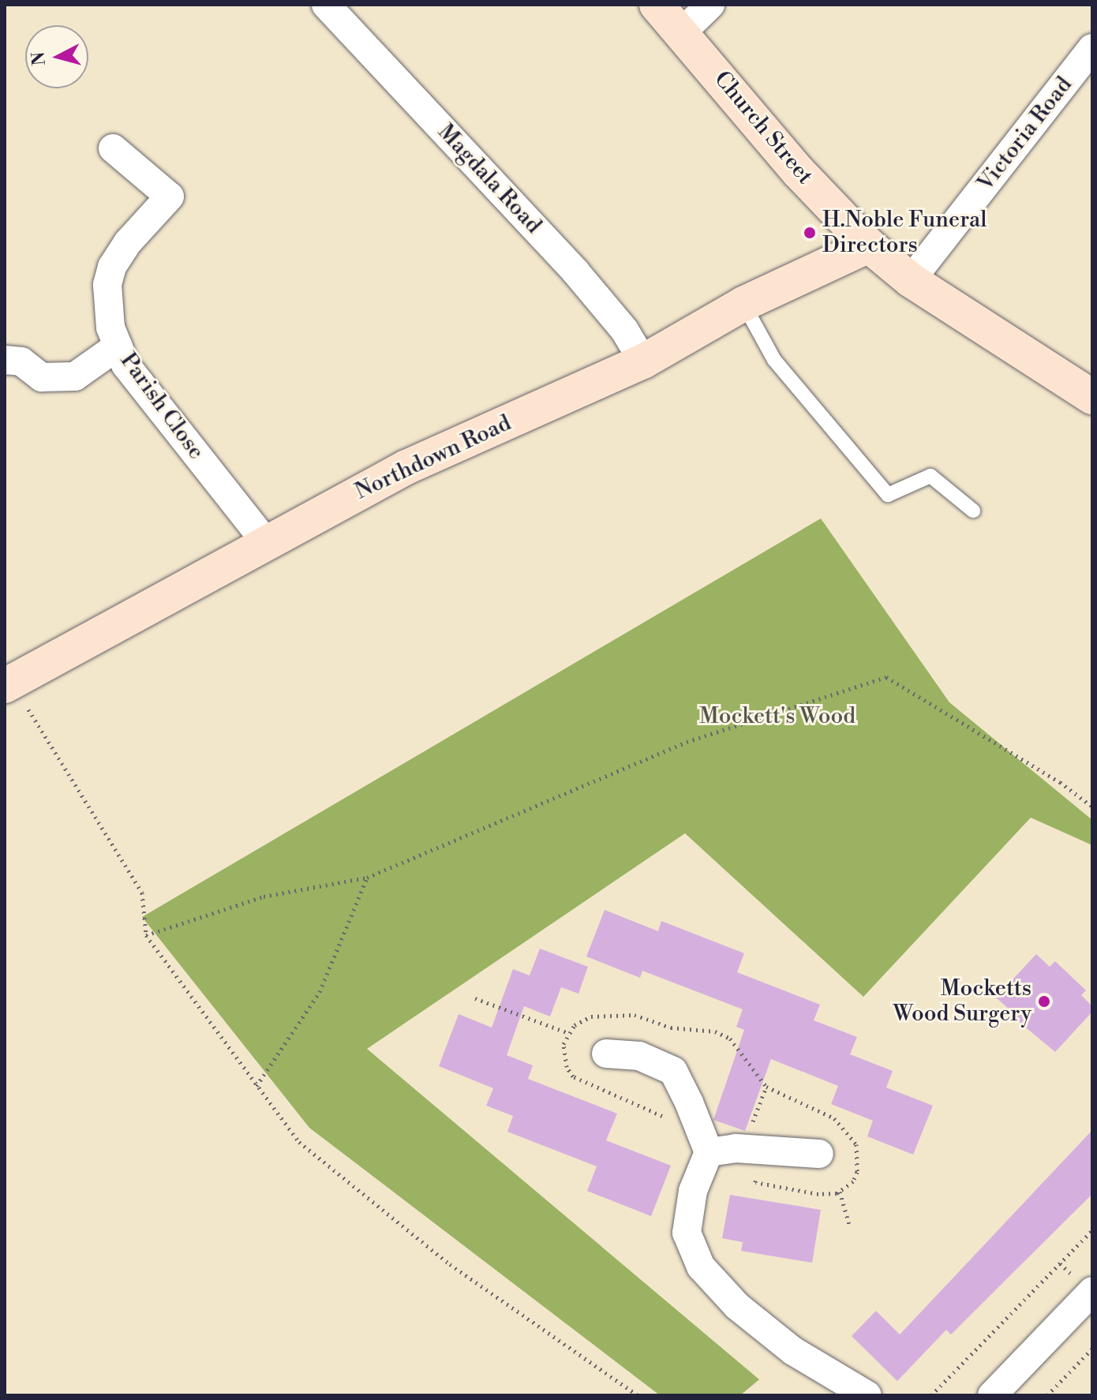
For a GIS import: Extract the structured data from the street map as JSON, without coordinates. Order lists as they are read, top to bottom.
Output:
{
  "streets": {
    "street": [
      "Church Street",
      "Victoria Road",
      "Magdala Road",
      "Parish Close",
      "Northdown Road"
    ]
  },
  "crossings": [
    ["Church Street", "Victoria Road"],
    ["Church Street", "Northdown Road"],
    ["Magdala Road", "Northdown Road"],
    ["Parish Close", "Northdown Road"]
  ],
  "parks": ["Mockett's Wood"],
  "places": ["H.Noble Funeral Directors", "Mocketts Wood Surgery"],
  "north": "left"
}
